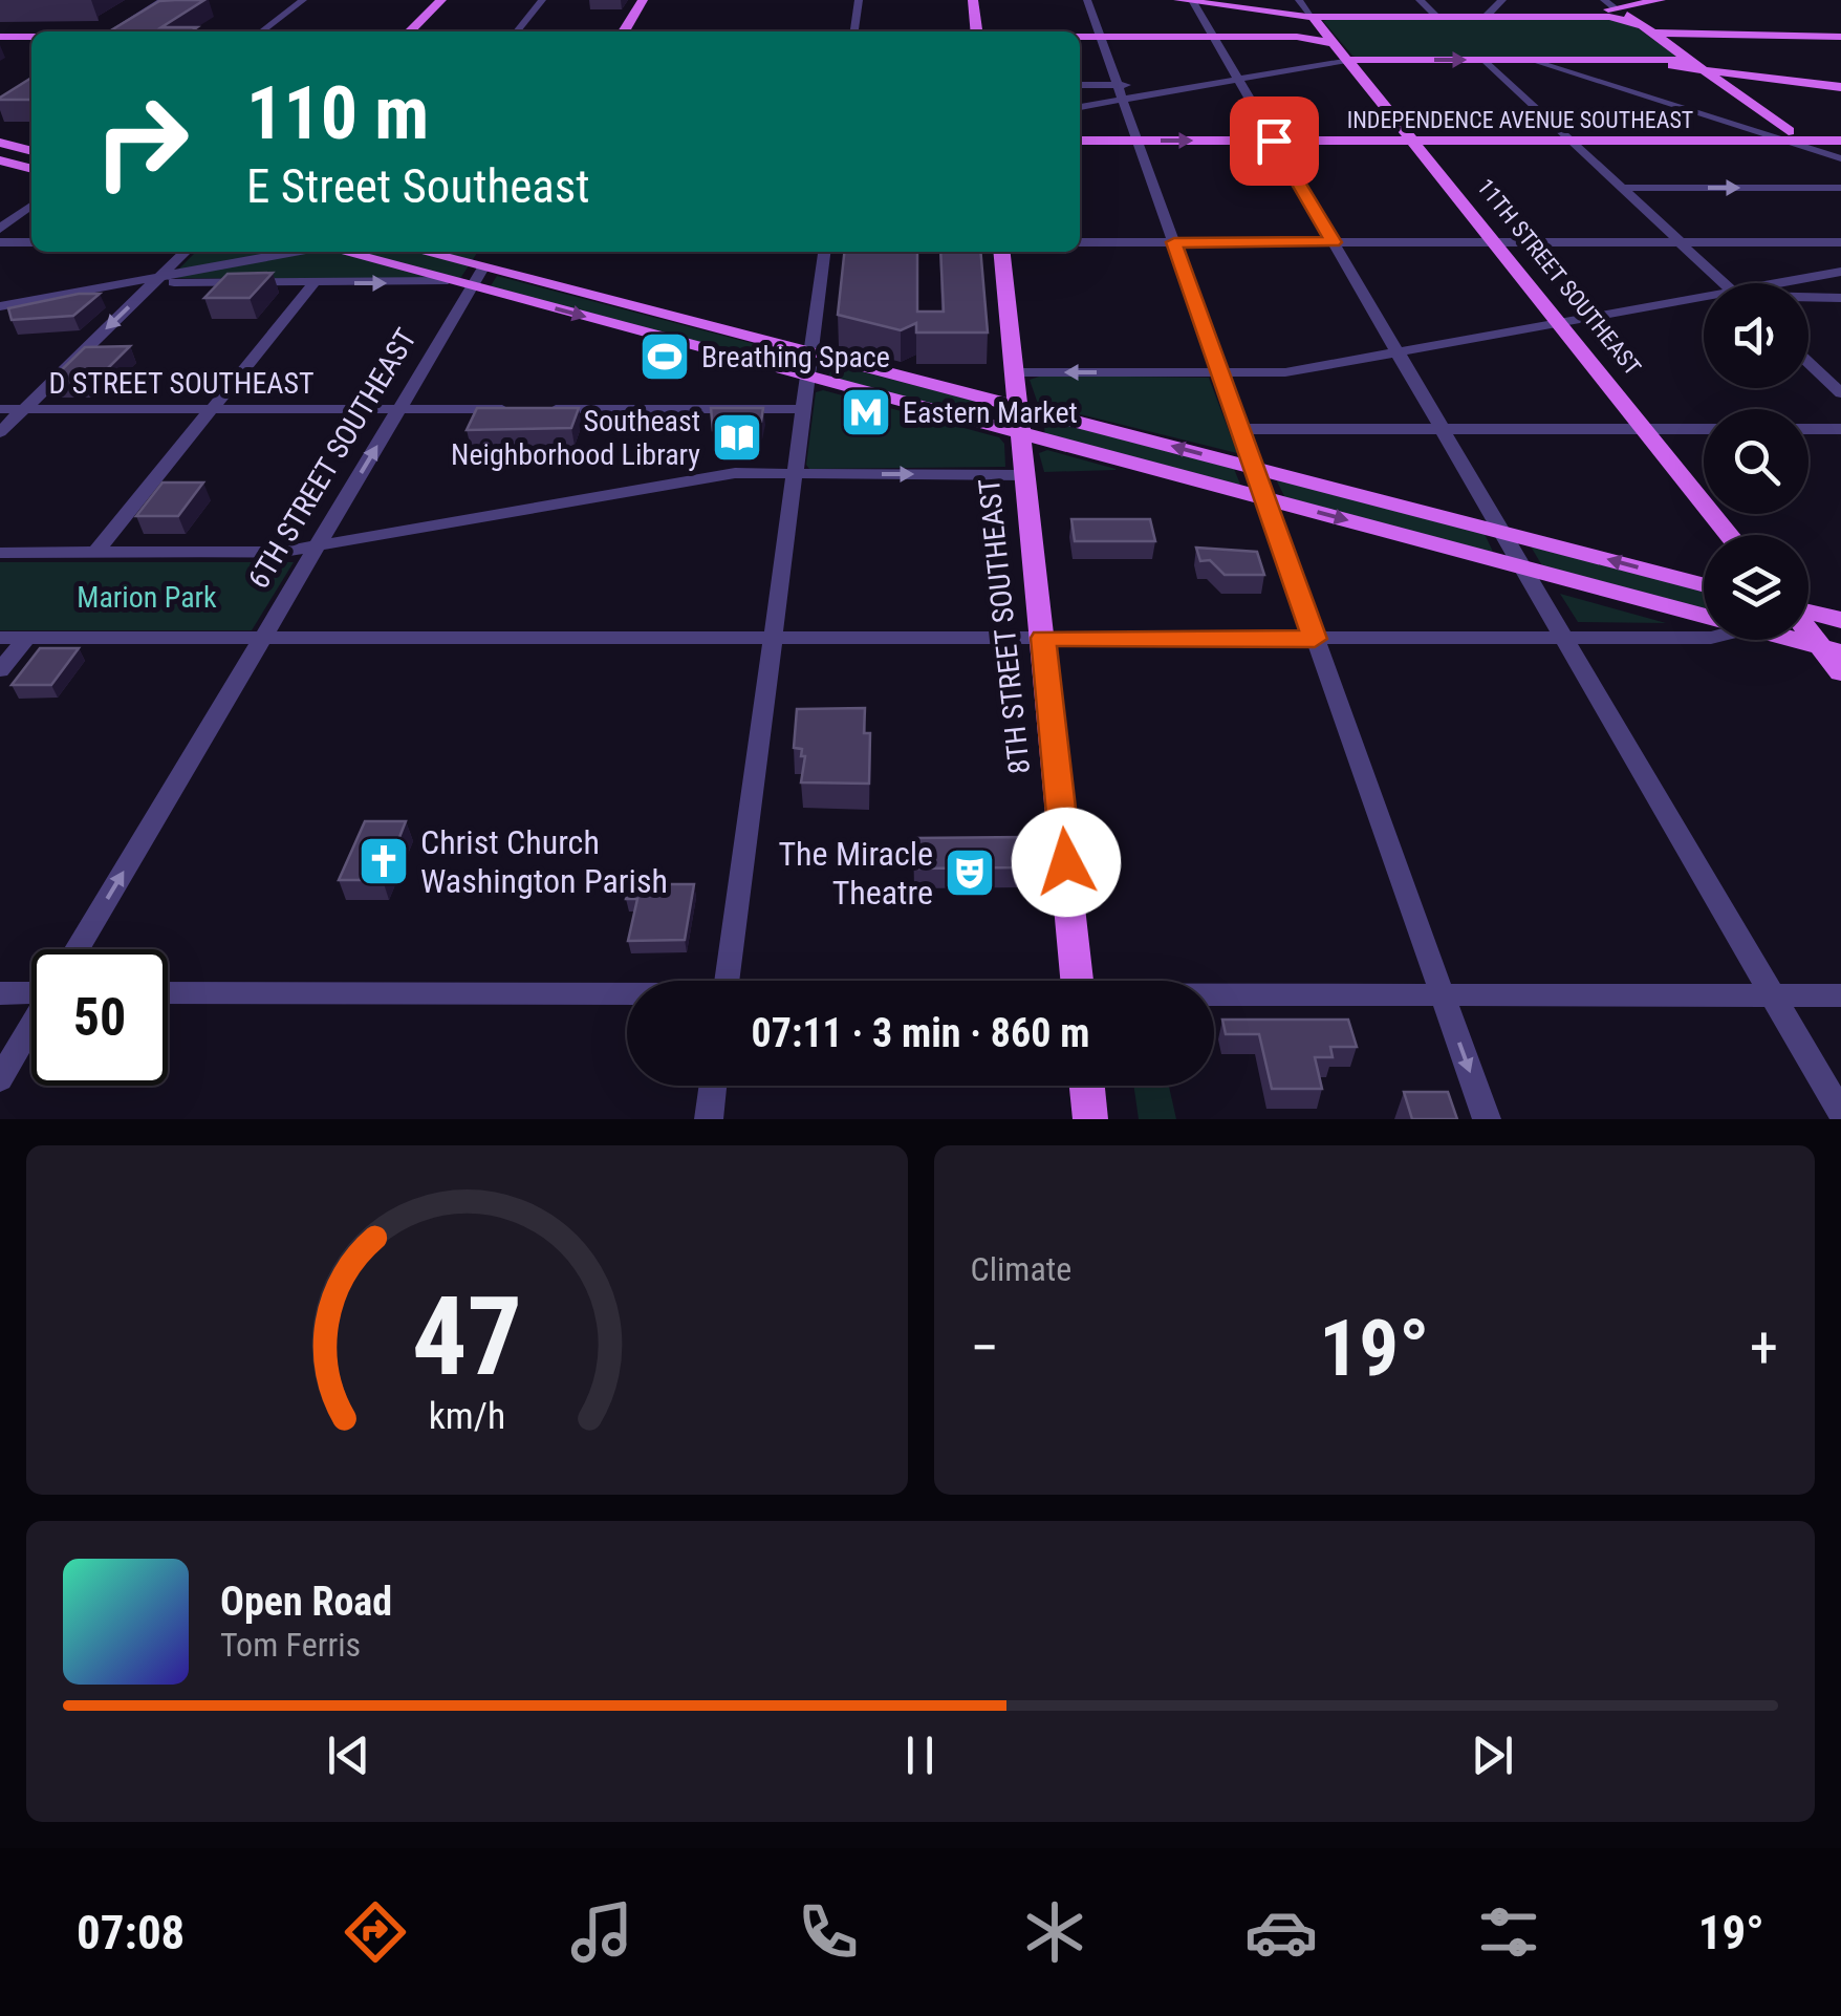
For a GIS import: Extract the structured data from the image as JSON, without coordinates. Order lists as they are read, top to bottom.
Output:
{
  "streets": {
    "main road": [
      "INDEPENDENCE AVENUE SOUTHEAST",
      "11TH STREET SOUTHEAST",
      "6TH STREET SOUTHEAST",
      "8TH STREET SOUTHEAST"
    ],
    "street": ["D STREET SOUTHEAST"]
  },
  "crossings": [
    ["INDEPENDENCE AVENUE SOUTHEAST", "11TH STREET SOUTHEAST"],
    ["D STREET SOUTHEAST", "6TH STREET SOUTHEAST"]
  ],
  "one_way": ["6TH STREET SOUTHEAST"],
  "parks": ["Marion Park"],
  "places": {
    "sports": ["Breathing Space"],
    "metro station": ["Eastern Market"],
    "library": ["Southeast Neighborhood Library"],
    "church": ["Christ Church Washington Parish"],
    "theatre": ["The Miracle Theatre"]
  },
  "page": {
    "turn": ["110 m", "E Street Southeast"],
    "limit": "50",
    "trip": "07:11 · 3 min · 860 m",
    "tile": "Climate",
    "heat": ["−", "19°", "+"],
    "song": ["Open Road", "Tom Ferris"],
    "tabs": ["07:08", "19°"],
    "gauge": ["47", "km/h"]
  }
}
